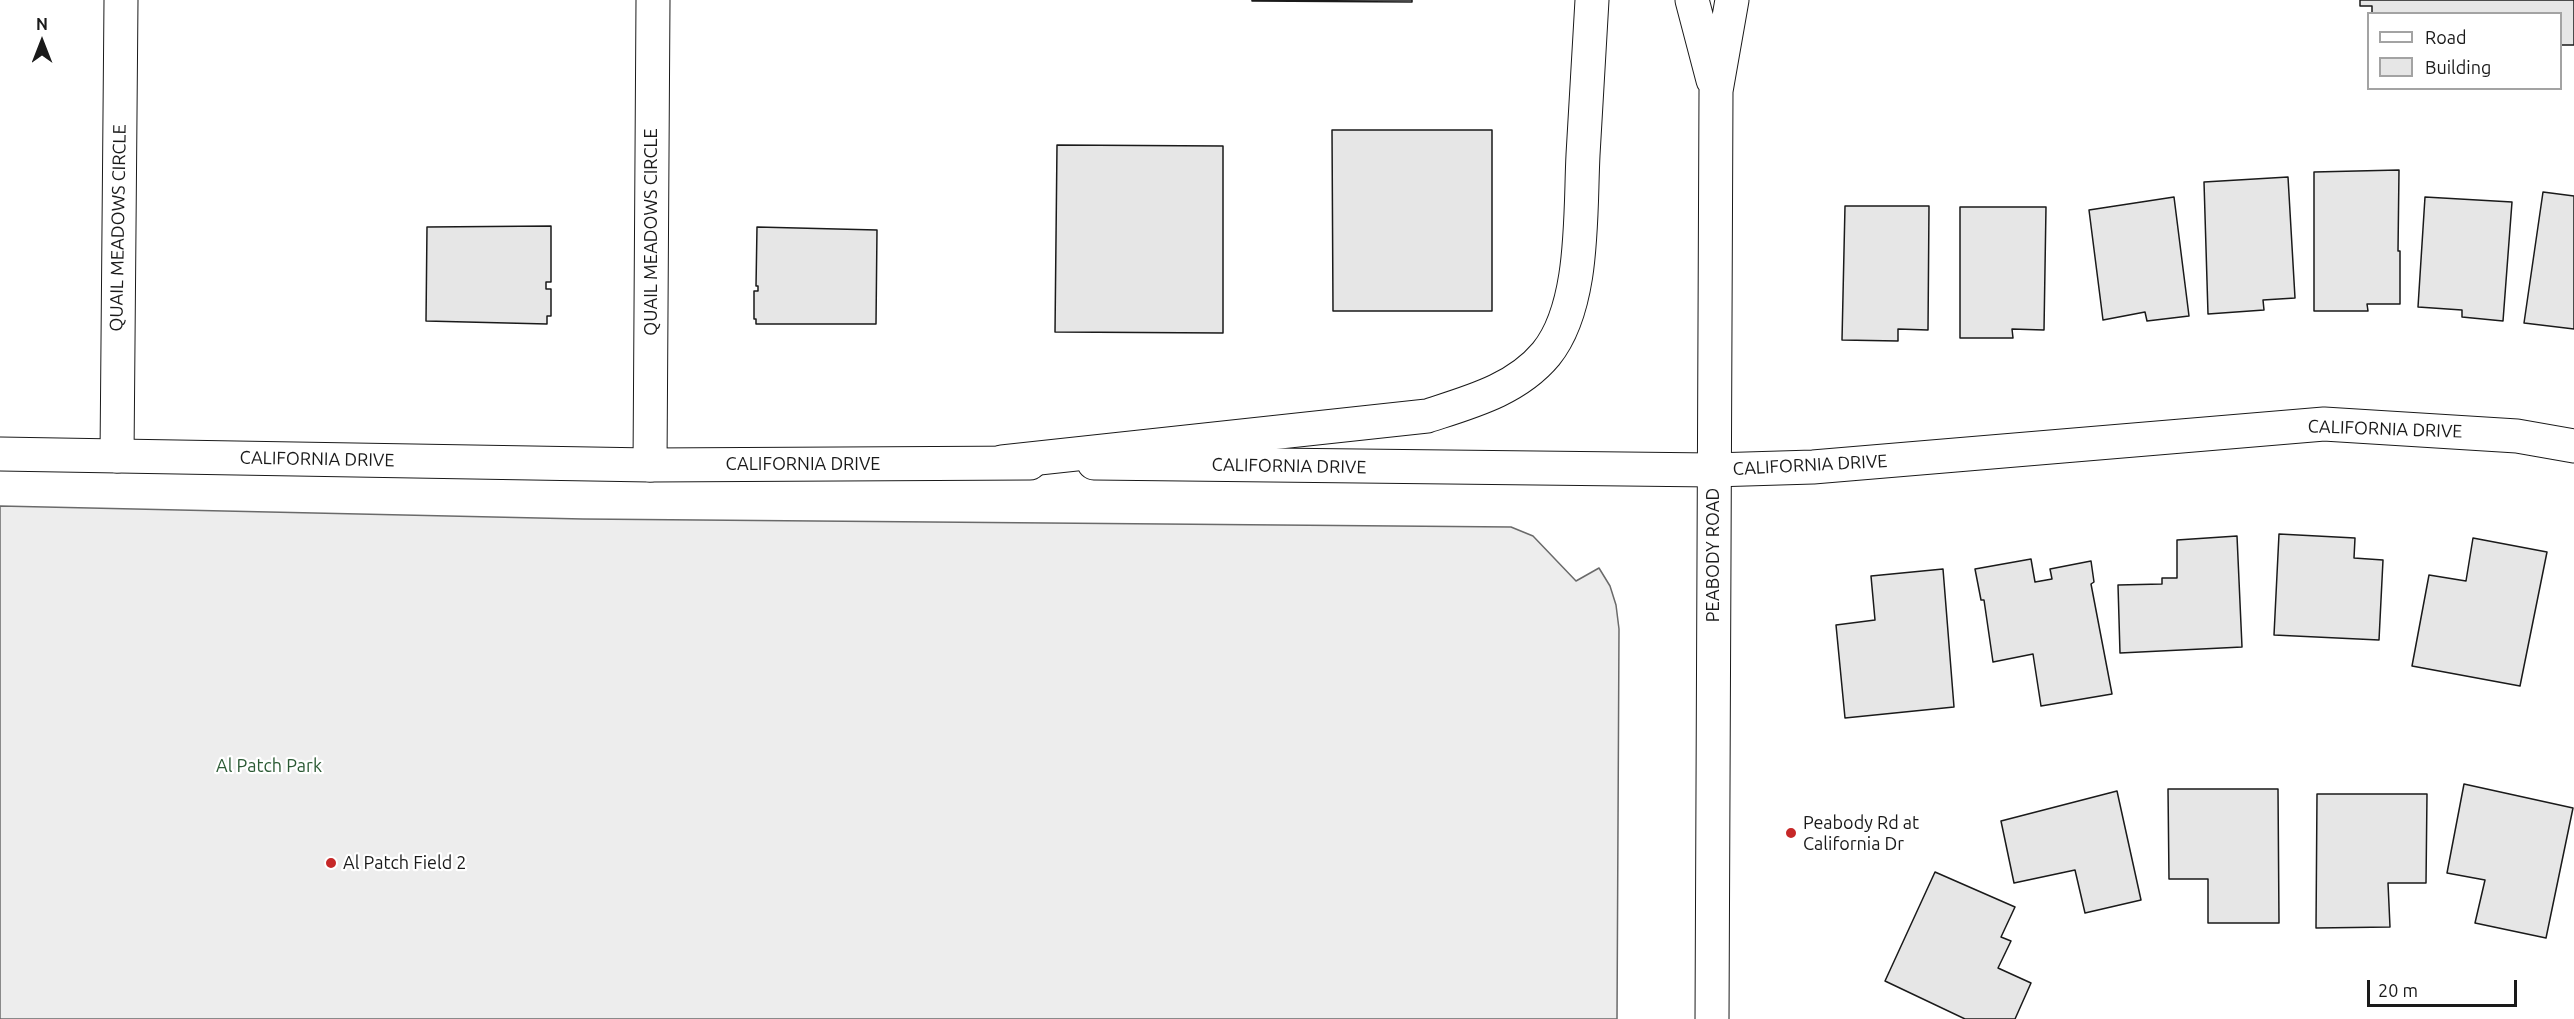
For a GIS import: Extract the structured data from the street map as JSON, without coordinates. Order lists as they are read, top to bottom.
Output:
{
  "streets": {
    "street": ["QUAIL MEADOWS CIRCLE", "CALIFORNIA DRIVE", "PEABODY ROAD"]
  },
  "crossings": [
    ["QUAIL MEADOWS CIRCLE", "CALIFORNIA DRIVE"],
    ["CALIFORNIA DRIVE", "PEABODY ROAD"]
  ],
  "parks": ["Al Patch Park"],
  "places": ["Peabody Rd at California Dr", "Al Patch Field 2"],
  "legend": ["Road", "Building"],
  "scale_bar": "20 m",
  "north": "top"
}
